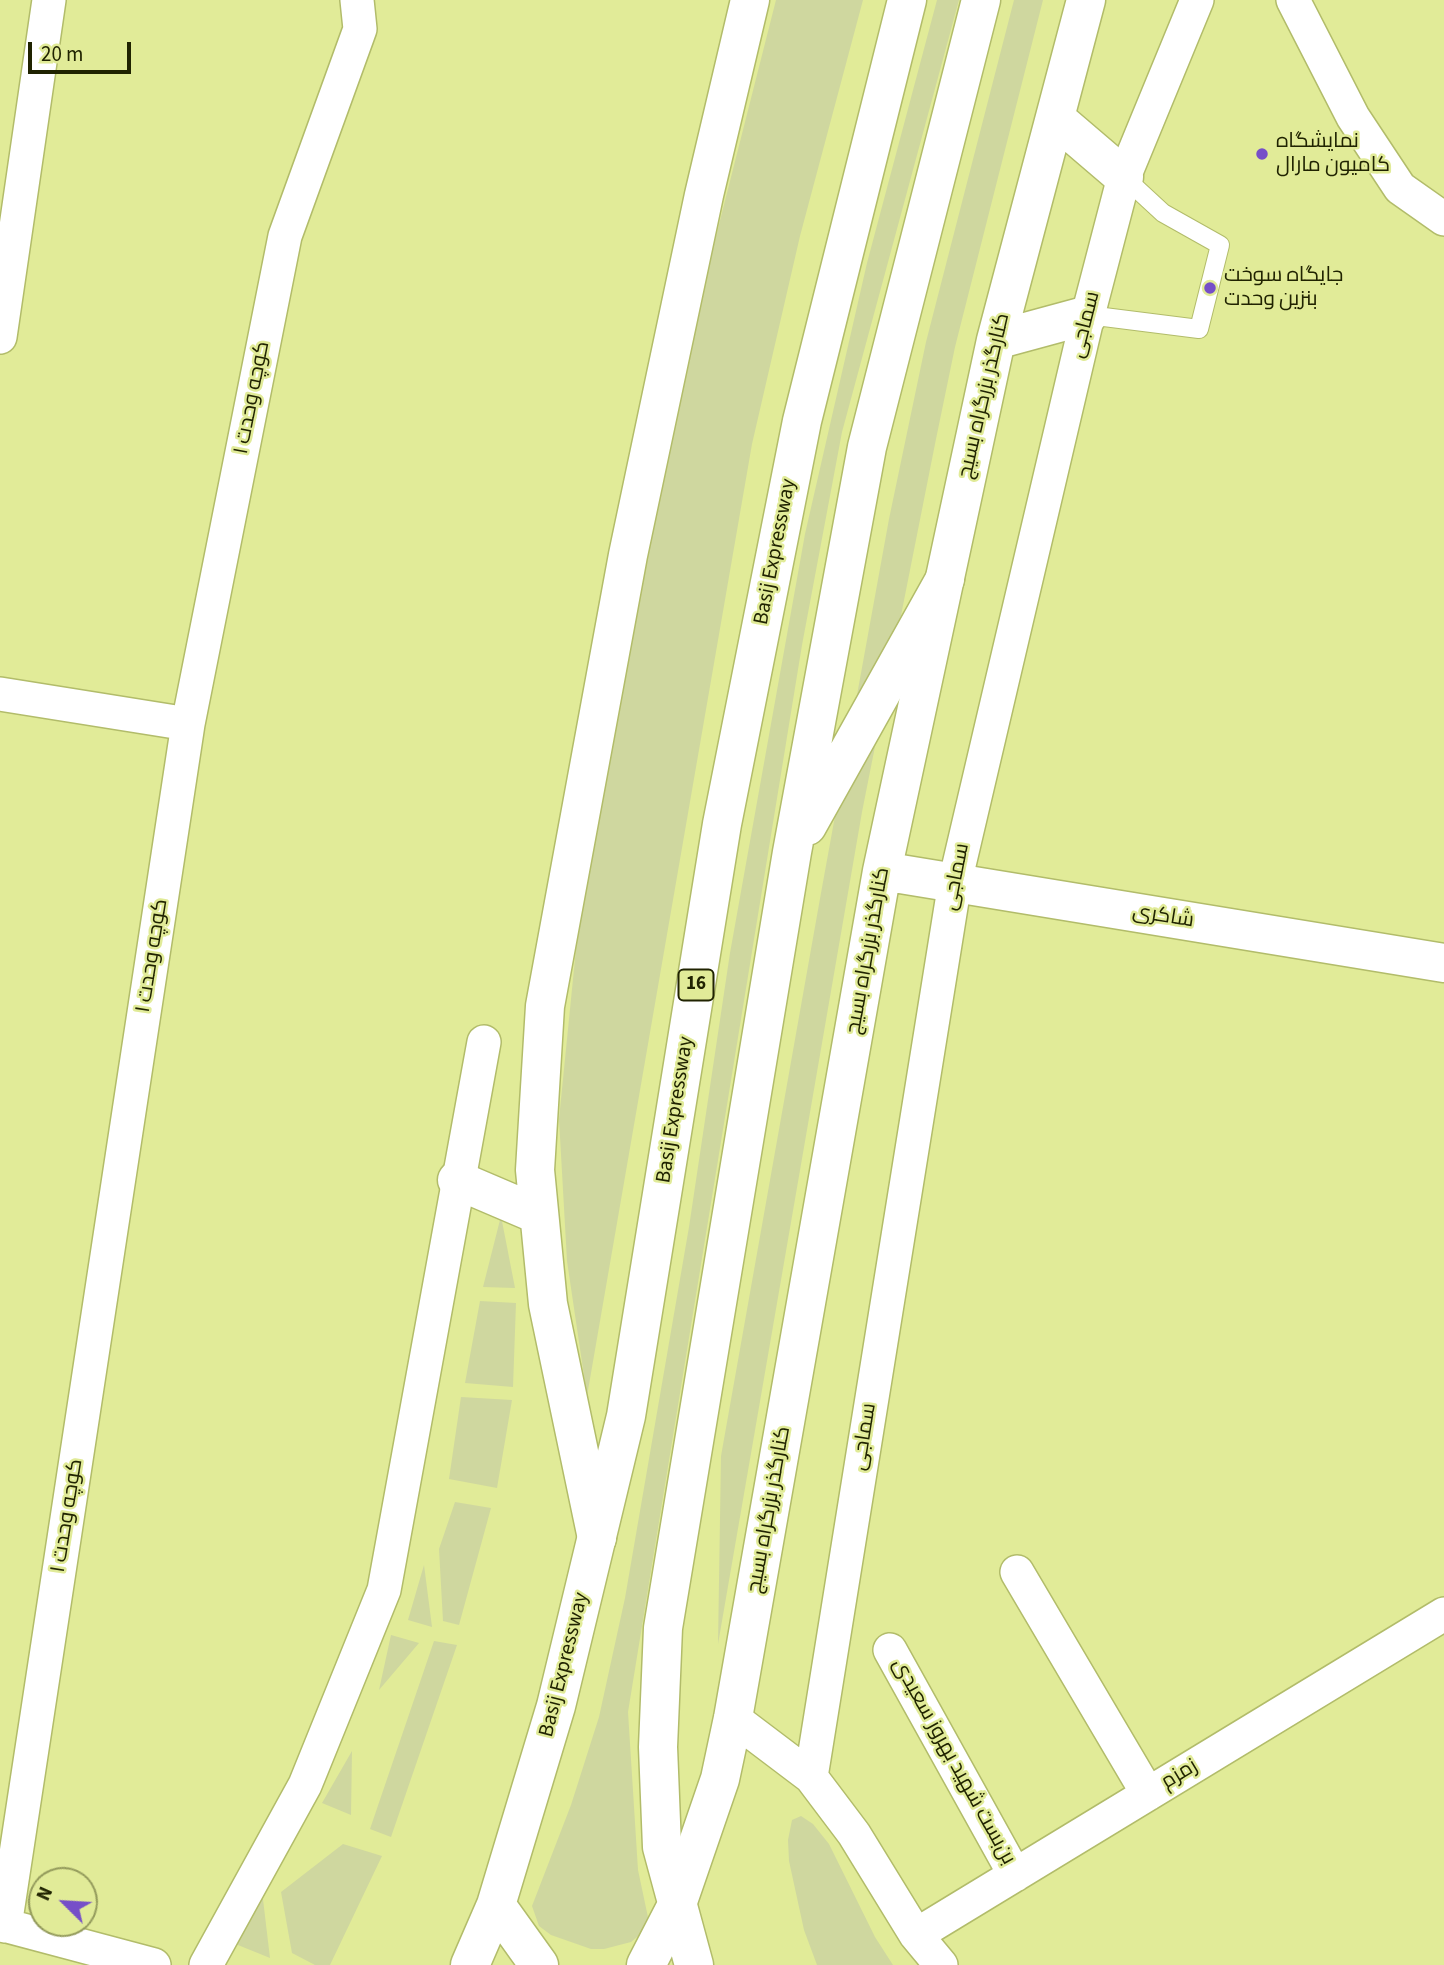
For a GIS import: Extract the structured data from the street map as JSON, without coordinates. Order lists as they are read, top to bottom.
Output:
{
  "streets": {
    "main road": [
      "کنارگذر بزرگراه بسیج",
      "Basij Expressway",
      "شاکری",
      "16"
    ],
    "street": [
      "سماجی",
      "کوچه وحدت ۱",
      "بن‌بست شهید بهروز سعیدی",
      "زمزم"
    ]
  },
  "crossings": [
    ["سماجی", "شاکری"],
    ["کنارگذر بزرگراه بسیج", "شاکری"],
    ["بن‌بست شهید بهروز سعیدی", "زمزم"]
  ],
  "places": ["نمایشگاه کامیون مارال", "جایگاه سوخت بنزین وحدت"],
  "scale_bar": "20 m",
  "north": "top left"
}
